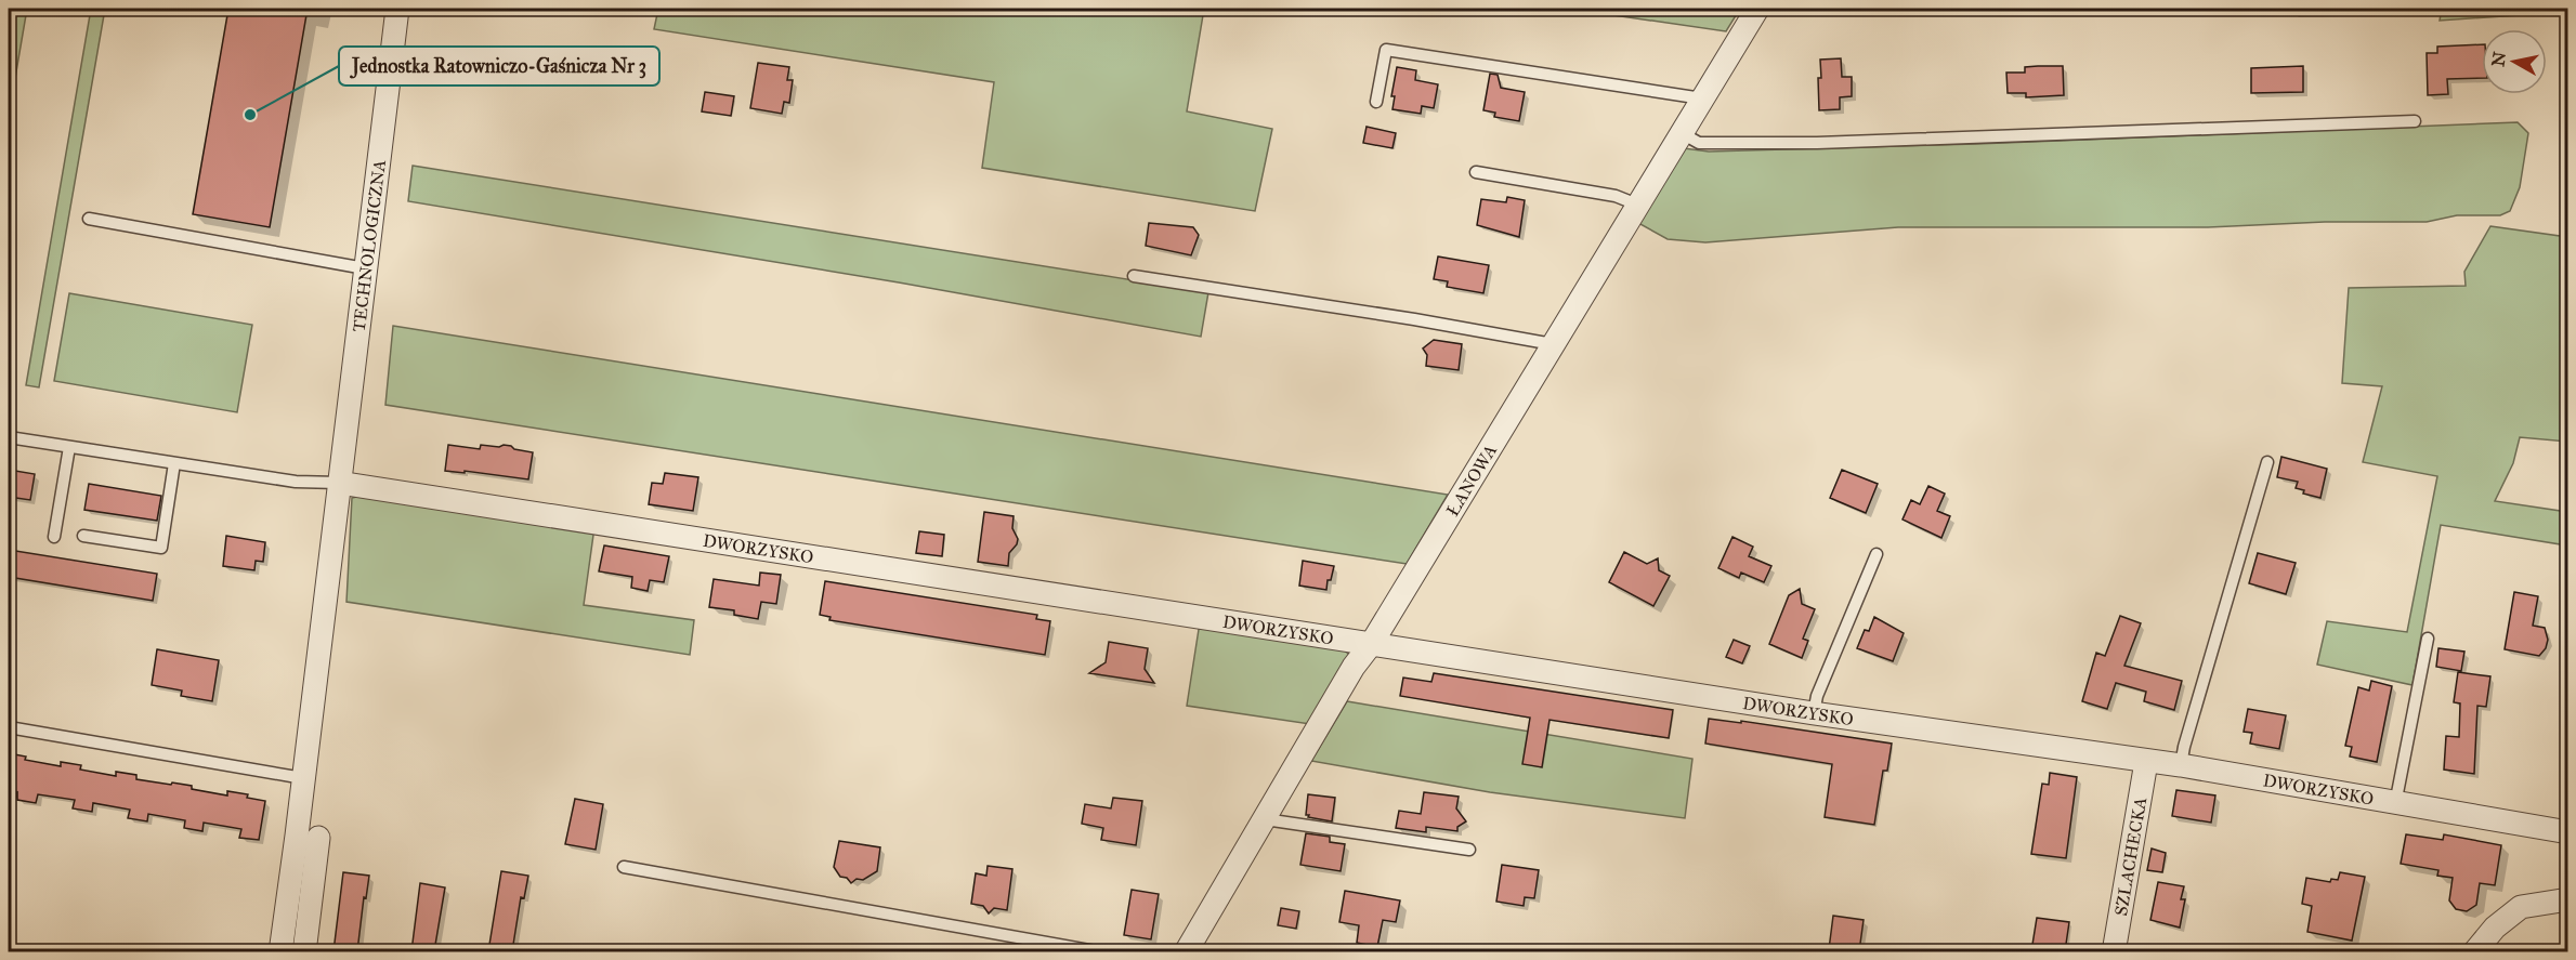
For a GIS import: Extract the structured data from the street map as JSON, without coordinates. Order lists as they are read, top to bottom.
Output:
{
  "streets": {
    "street": [
      "TECHNOLOGICZNA",
      "ŁANOWA",
      "DWORZYSKO",
      "SZLACHECKA"
    ]
  },
  "crossings": [
    ["TECHNOLOGICZNA", "DWORZYSKO"],
    ["ŁANOWA", "DWORZYSKO"],
    ["DWORZYSKO", "SZLACHECKA"]
  ],
  "places": ["Jednostka Ratowniczo-Gaśnicza Nr 3"],
  "north": "left"
}
